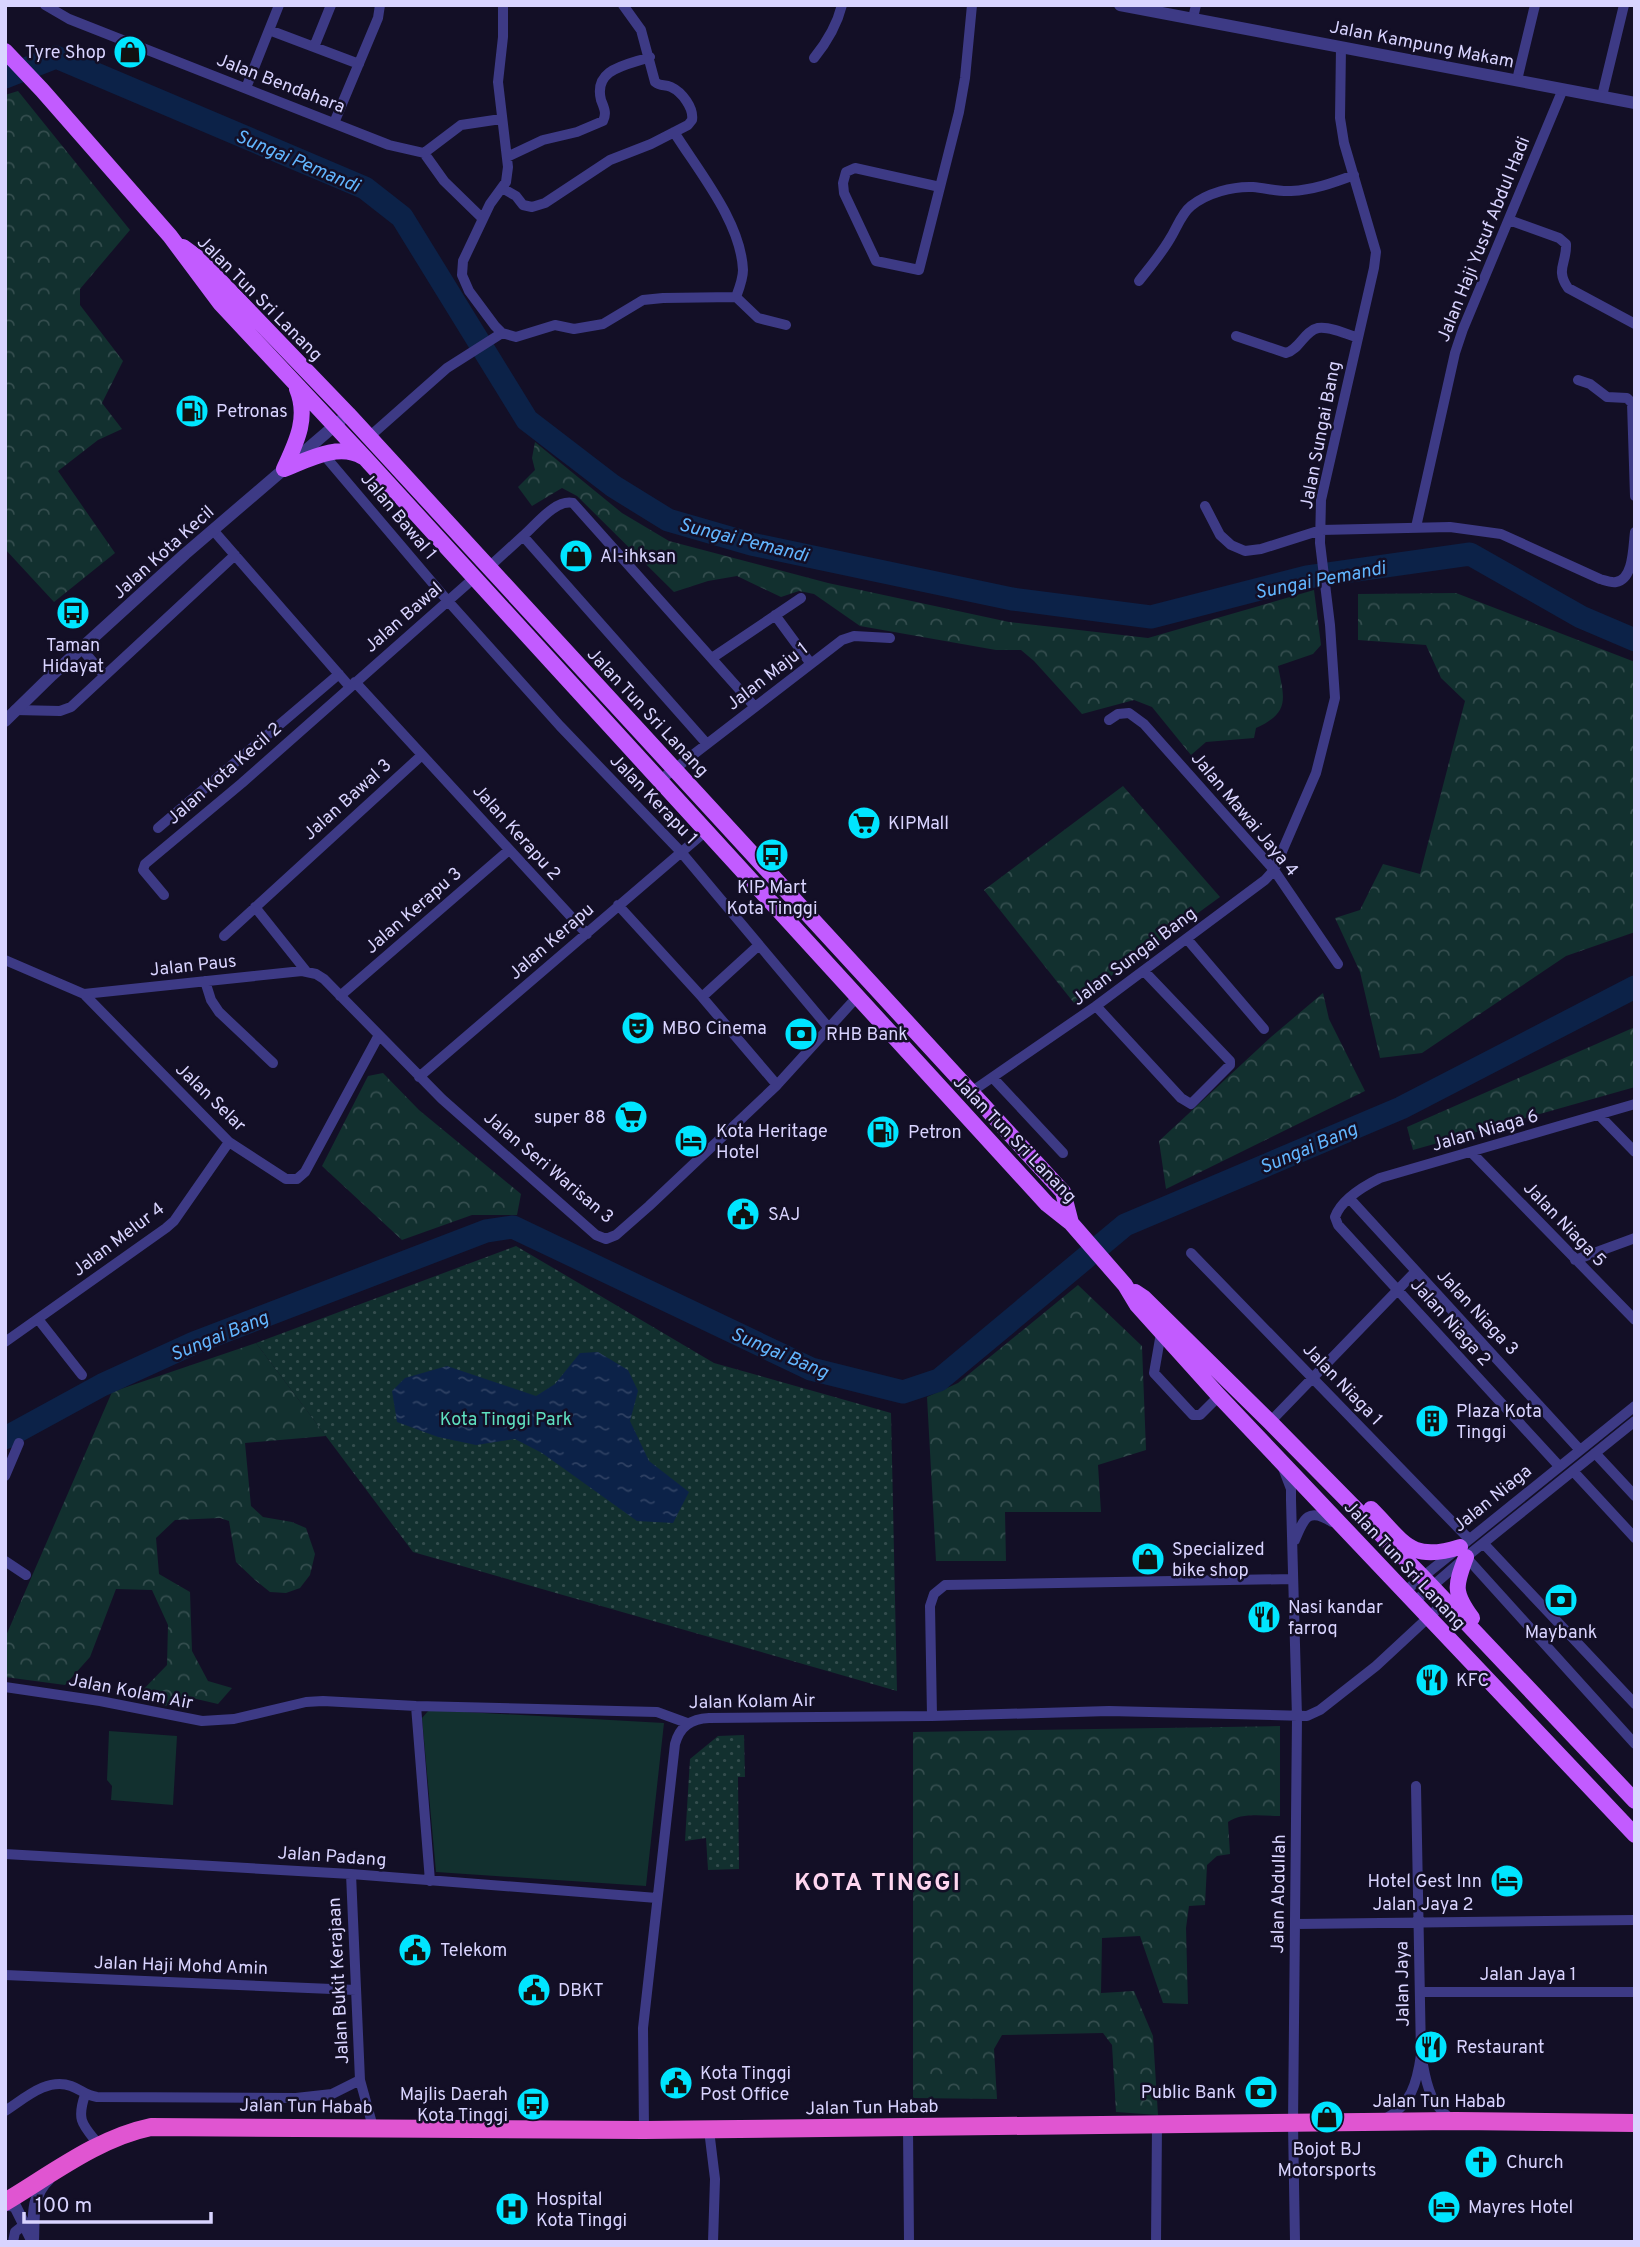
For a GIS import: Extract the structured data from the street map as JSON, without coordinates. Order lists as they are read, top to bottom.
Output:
{
  "streets": {
    "highway": ["Jalan Tun Habab"],
    "main road": ["Jalan Tun Sri Lanang"],
    "street": [
      "Jalan Kampung Makam",
      "Jalan Bendahara",
      "Jalan Haji Yusuf Abdul Hadi",
      "Jalan Sungai Bang",
      "Jalan Bawal 1",
      "Jalan Kota Kecil",
      "Jalan Bawal",
      "Jalan Maju 1",
      "Jalan Kota Kecil 2",
      "Jalan Bawal 3",
      "Jalan Kerapu 1",
      "Jalan Mawai Jaya 4",
      "Jalan Kerapu 2",
      "Jalan Kerapu 3",
      "Jalan Kerapu",
      "Jalan Paus",
      "Jalan Selar",
      "Jalan Niaga 6",
      "Jalan Seri Warisan 3",
      "Jalan Niaga 5",
      "Jalan Melur 4",
      "Jalan Niaga 3",
      "Jalan Niaga 2",
      "Jalan Niaga 1",
      "Jalan Niaga",
      "Jalan Kolam Air",
      "Jalan Padang",
      "Jalan Abdullah",
      "Jalan Jaya 2",
      "Jalan Haji Mohd Amin",
      "Jalan Jaya 1",
      "Jalan Bukit Kerajaan",
      "Jalan Jaya"
    ]
  },
  "crossings": [
    ["Jalan Kampung Makam", "Jalan Haji Yusuf Abdul Hadi"],
    ["Jalan Kampung Makam", "Jalan Sungai Bang"],
    ["Jalan Tun Sri Lanang", "Jalan Sungai Bang"],
    ["Jalan Tun Sri Lanang", "Jalan Kota Kecil"],
    ["Jalan Tun Sri Lanang", "Jalan Bawal"],
    ["Jalan Tun Sri Lanang", "Jalan Maju 1"],
    ["Jalan Tun Sri Lanang", "Jalan Kerapu"],
    ["Jalan Tun Sri Lanang", "Jalan Seri Warisan 3"],
    ["Jalan Tun Sri Lanang", "Jalan Niaga"],
    ["Jalan Tun Sri Lanang", "Jalan Kolam Air"],
    ["Jalan Tun Sri Lanang", "Jalan Abdullah"],
    ["Jalan Sungai Bang", "Jalan Mawai Jaya 4"],
    ["Jalan Bawal 1", "Jalan Bawal"],
    ["Jalan Bawal 1", "Jalan Kerapu 1"],
    ["Jalan Bawal", "Jalan Kota Kecil 2"],
    ["Jalan Bawal", "Jalan Kerapu 1"],
    ["Jalan Bawal 3", "Jalan Kerapu 2"],
    ["Jalan Bawal 3", "Jalan Seri Warisan 3"],
    ["Jalan Kerapu 1", "Jalan Kerapu"],
    ["Jalan Kerapu 1", "Jalan Seri Warisan 3"],
    ["Jalan Kerapu 2", "Jalan Kerapu 3"],
    ["Jalan Kerapu 2", "Jalan Kerapu"],
    ["Jalan Kerapu 3", "Jalan Seri Warisan 3"],
    ["Jalan Kerapu", "Jalan Seri Warisan 3"],
    ["Jalan Paus", "Jalan Selar"],
    ["Jalan Paus", "Jalan Seri Warisan 3"],
    ["Jalan Selar", "Jalan Seri Warisan 3"],
    ["Jalan Selar", "Jalan Melur 4"],
    ["Jalan Niaga 6", "Jalan Niaga 5"],
    ["Jalan Niaga 6", "Jalan Niaga 3"],
    ["Jalan Niaga 6", "Jalan Niaga 2"],
    ["Jalan Niaga 3", "Jalan Niaga 2"],
    ["Jalan Niaga 3", "Jalan Niaga"],
    ["Jalan Niaga 2", "Jalan Niaga"],
    ["Jalan Niaga 1", "Jalan Niaga"],
    ["Jalan Kolam Air", "Jalan Abdullah"],
    ["Jalan Padang", "Jalan Bukit Kerajaan"],
    ["Jalan Abdullah", "Jalan Jaya 2"],
    ["Jalan Abdullah", "Jalan Tun Habab"],
    ["Jalan Jaya 2", "Jalan Jaya"],
    ["Jalan Haji Mohd Amin", "Jalan Bukit Kerajaan"],
    ["Jalan Jaya 1", "Jalan Jaya"],
    ["Jalan Bukit Kerajaan", "Jalan Tun Habab"],
    ["Jalan Jaya", "Jalan Tun Habab"]
  ],
  "districts": ["KOTA TINGGI"],
  "water": ["Sungai Pemandi", "Sungai Bang"],
  "parks": ["Kota Tinggi Park"],
  "places": {
    "shop": [
      "Tyre Shop",
      "Al-ihksan",
      "Specialized bike shop",
      "Bojot BJ Motorsports"
    ],
    "fuel station": ["Petronas", "Petron"],
    "bus stop": ["Taman Hidayat", "KIP Mart Kota Tinggi", "Majlis Daerah Kota Tinggi"],
    "supermarket": ["KIPMall", "super 88"],
    "theatre": ["MBO Cinema"],
    "bank": ["RHB Bank", "Maybank", "Public Bank"],
    "hotel": ["Kota Heritage Hotel", "Hotel Gest Inn", "Mayres Hotel"],
    "public building": [
      "SAJ",
      "Telekom",
      "DBKT",
      "Kota Tinggi Post Office"
    ],
    "building": ["Plaza Kota Tinggi"],
    "restaurant": ["Nasi kandar farroq", "KFC", "Restaurant"],
    "church": ["Church"],
    "hospital": ["Hospital Kota Tinggi"]
  },
  "scale_bar": "100 m"
}
